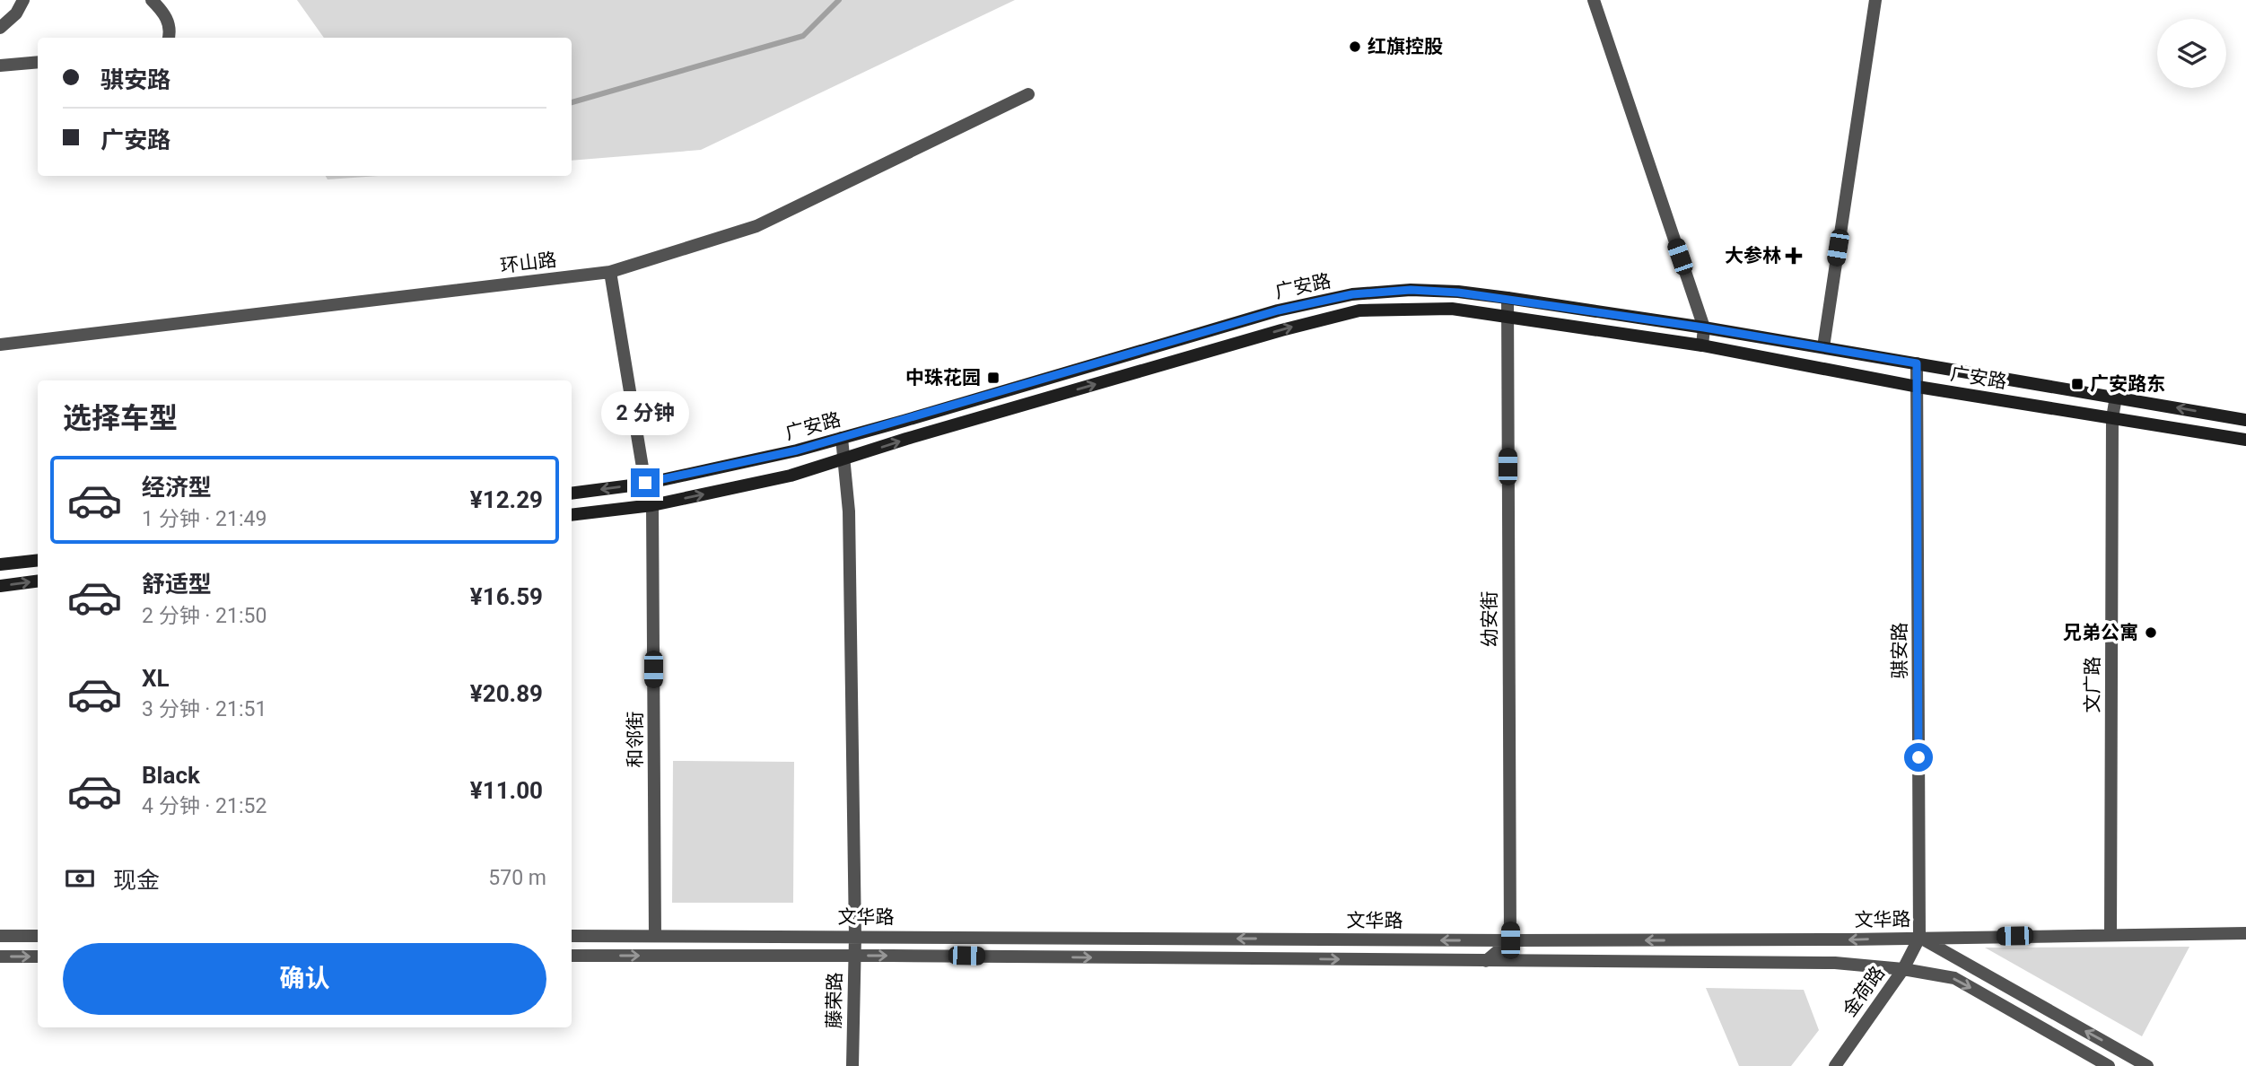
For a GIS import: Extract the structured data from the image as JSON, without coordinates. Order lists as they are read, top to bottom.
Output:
{
  "streets": {
    "street": [
      "环山路",
      "广安路",
      "幼安街",
      "骐安路",
      "文广路",
      "和邻街",
      "文华路",
      "金荷路",
      "藤荣路"
    ]
  },
  "crossings": [
    ["环山路", "和邻街"],
    ["广安路", "幼安街"],
    ["广安路", "骐安路"],
    ["广安路", "文广路"],
    ["广安路", "和邻街"],
    ["广安路", "藤荣路"],
    ["幼安街", "文华路"],
    ["骐安路", "文华路"],
    ["骐安路", "金荷路"],
    ["和邻街", "文华路"],
    ["文华路", "金荷路"],
    ["文华路", "藤荣路"]
  ],
  "places": {
    "other": ["红旗控股", "兄弟公寓"],
    "health": ["大参林"],
    "transit": ["中珠花园", "广安路东"]
  },
  "page": {
    "banner": ["骐安路", "广安路"],
    "heading": "选择车型",
    "bubble": "2 分钟",
    "list": [
      {
        "name": "经济型",
        "note": "1 分钟 · 21:49",
        "value": "¥12.29"
      },
      {
        "name": "舒适型",
        "note": "2 分钟 · 21:50",
        "value": "¥16.59"
      },
      {
        "name": "XL",
        "note": "3 分钟 · 21:51",
        "value": "¥20.89"
      },
      {
        "name": "Black",
        "note": "4 分钟 · 21:52",
        "value": "¥11.00"
      }
    ],
    "pay": ["现金", "570 m"],
    "buttons": "确认"
  }
}
